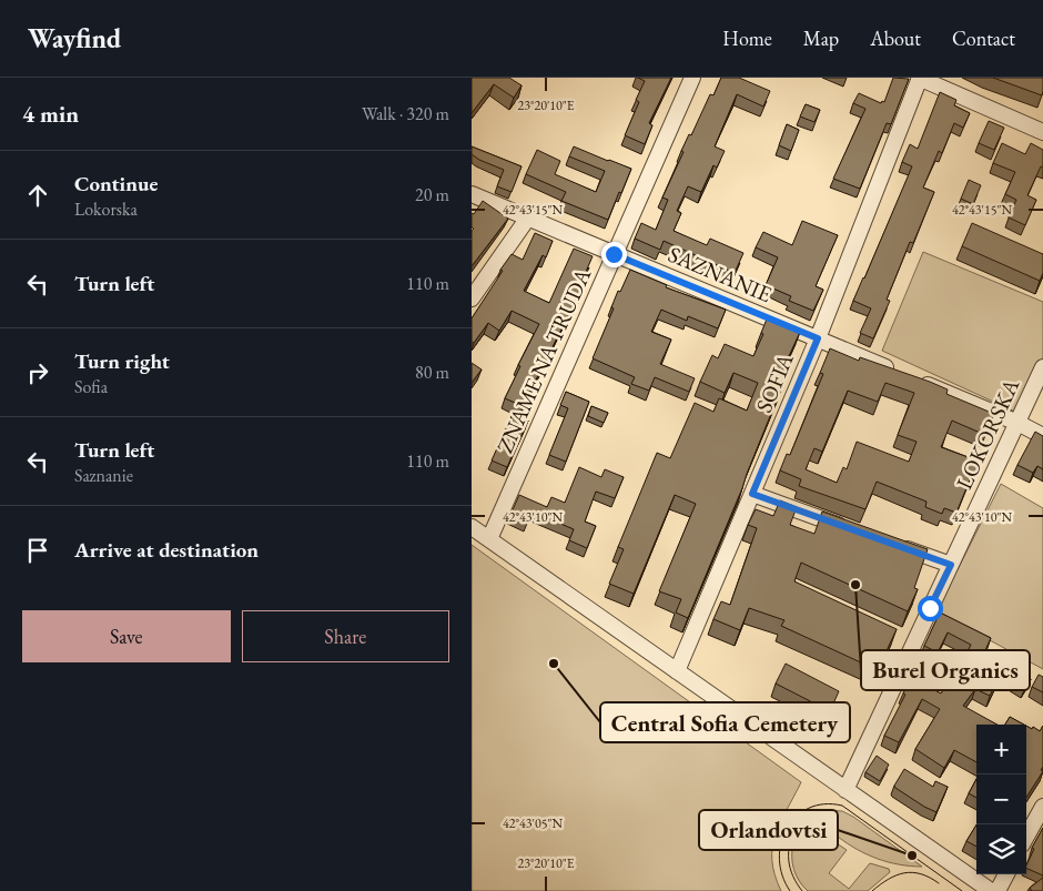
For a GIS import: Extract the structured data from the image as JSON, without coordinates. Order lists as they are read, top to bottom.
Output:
{
  "streets": {
    "street": [
      "SAZNANIE",
      "ZNAME NA TRUDA",
      "SOFIA",
      "LOKORSKA"
    ]
  },
  "crossings": [
    ["SAZNANIE", "ZNAME NA TRUDA"],
    ["SAZNANIE", "SOFIA"]
  ],
  "places": ["Burel Organics", "Central Sofia Cemetery", "Orlandovtsi"],
  "page": {
    "header": "Wayfind",
    "nav": [
      "Home",
      "Map",
      "About",
      "Contact"
    ],
    "heading": ["4 min", "Walk · 320 m"],
    "list": [
      ["Continue", "Lokorska", "20 m"],
      ["Turn left", "110 m"],
      ["Turn right", "Sofia", "80 m"],
      ["Turn left", "Saznanie", "110 m"],
      "Arrive at destination"
    ],
    "buttons": ["Save", "Share"],
    "map_buttons": ["+", "−"]
  },
  "coordinates": [
    "23°20'10\"E",
    "42°43'15\"N",
    "42°43'10\"N",
    "42°43'05\"N"
  ]
}
